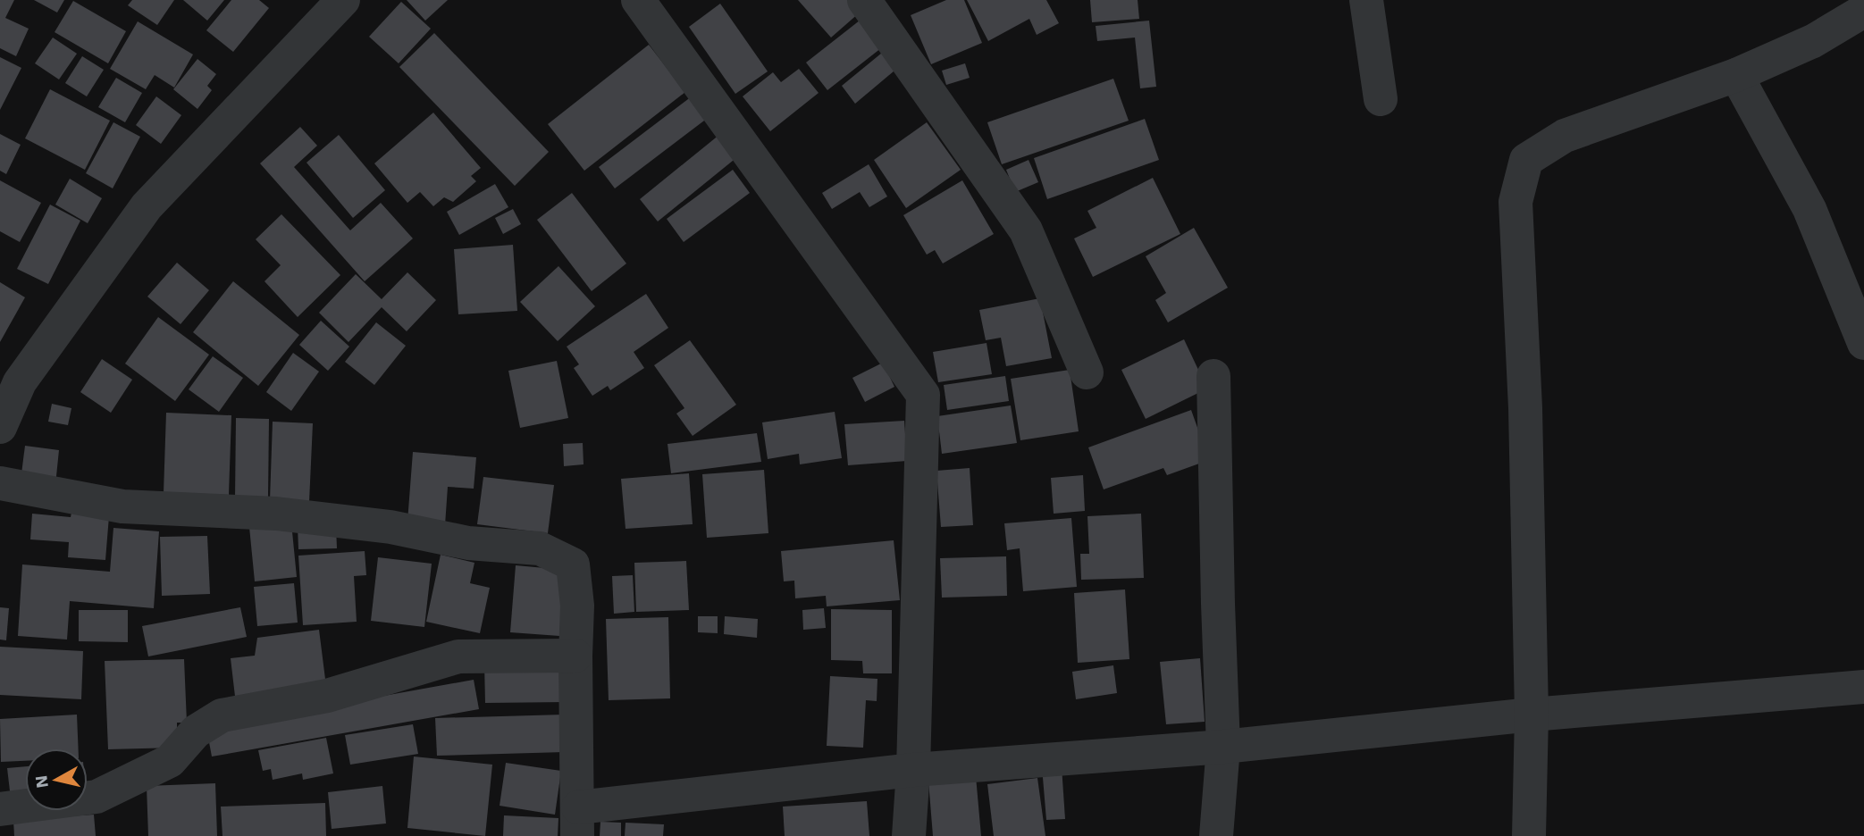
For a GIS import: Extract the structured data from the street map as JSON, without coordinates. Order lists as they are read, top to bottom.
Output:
{
  "north": "left"
}
